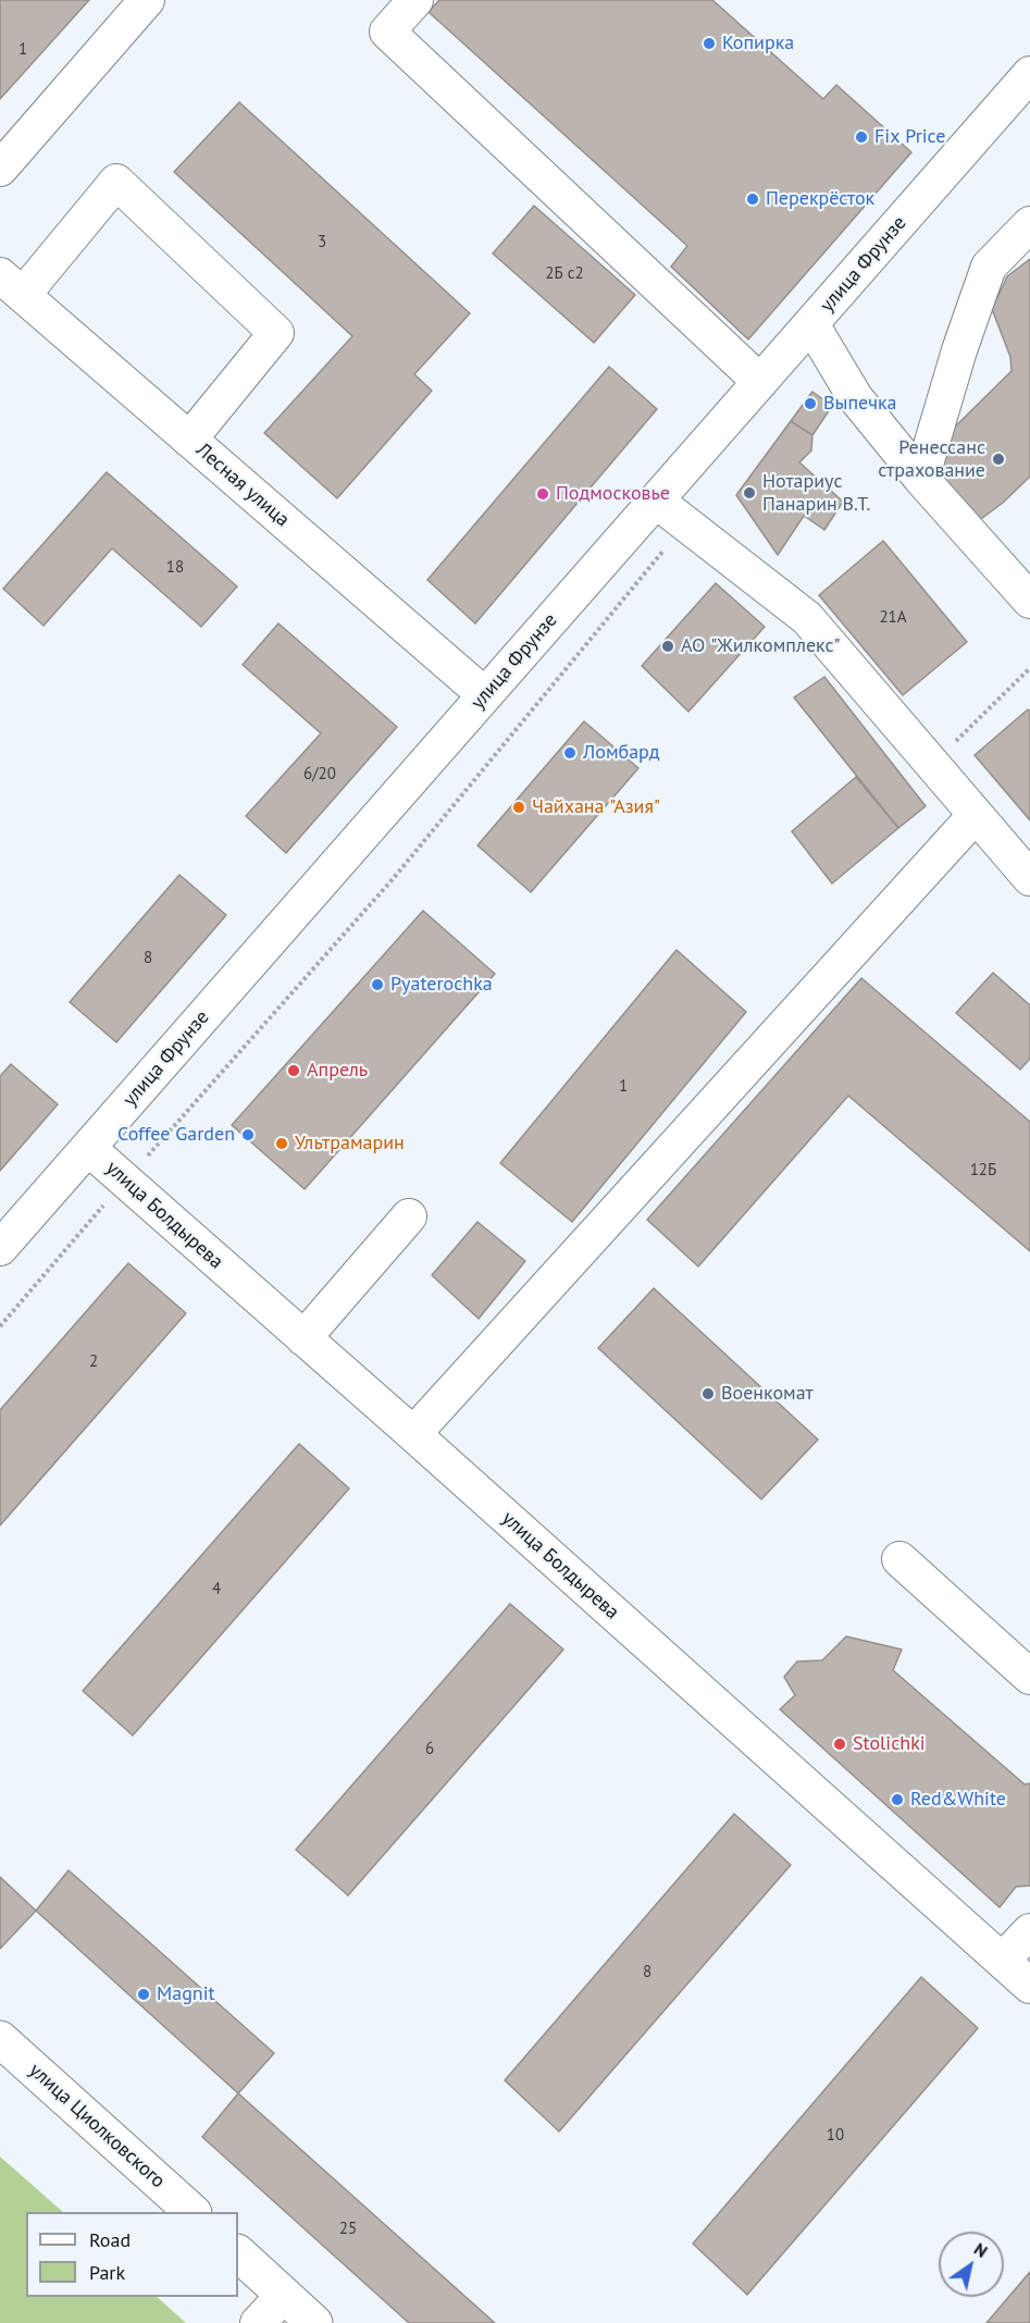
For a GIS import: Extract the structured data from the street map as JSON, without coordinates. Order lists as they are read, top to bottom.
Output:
{
  "streets": {
    "main road": ["улица Циолковского"],
    "street": ["улица Фрунзе", "Лесная улица", "улица Болдырева"]
  },
  "crossings": [
    ["улица Фрунзе", "Лесная улица"],
    ["улица Фрунзе", "улица Болдырева"]
  ],
  "places": [
    "Копирка",
    "Fix Price",
    "Перекрёсток",
    "Выпечка",
    "Ренессанс страхование",
    "Нотариус Панарин В.Т.",
    "Подмосковье",
    "АО \"Жилкомплекс\"",
    "Ломбард",
    "Чайхана \"Азия\"",
    "Pyaterochka",
    "Апрель",
    "Coffee Garden",
    "Ультрамарин",
    "Военкомат",
    "Stolichki",
    "Red&White",
    "Magnit"
  ],
  "house_numbers": [
    "1",
    "3",
    "2Б с2",
    "18",
    "21А",
    "6/20",
    "8",
    "1",
    "12Б",
    "2",
    "4",
    "6",
    "8",
    "10",
    "25"
  ],
  "legend": ["Road", "Park"],
  "north": "top right"
}
